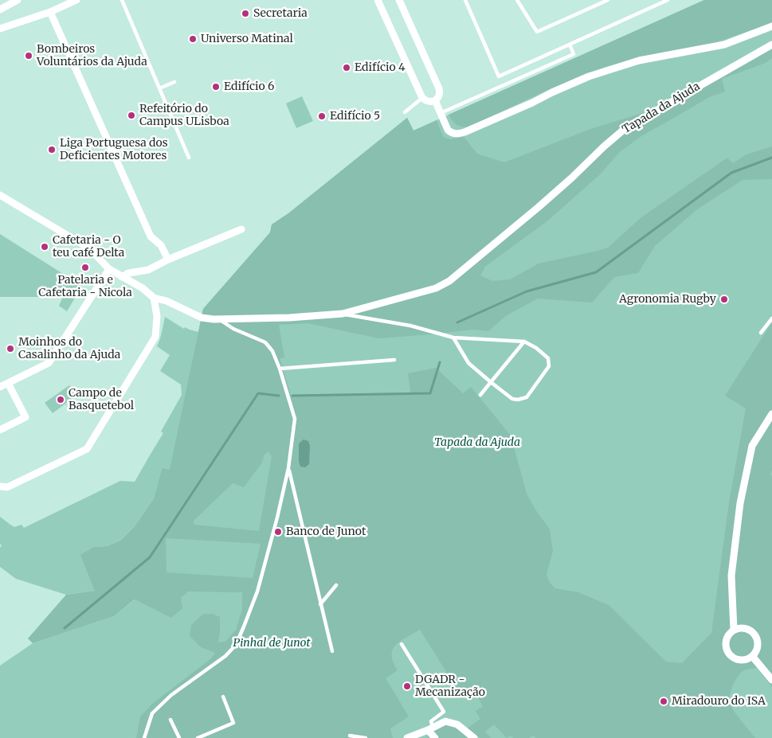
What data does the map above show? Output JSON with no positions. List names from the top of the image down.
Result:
{
  "streets": {
    "street": ["Tapada da Ajuda"]
  },
  "parks": ["Tapada da Ajuda", "Pinhal de Junot"],
  "places": [
    "Secretaria",
    "Universo Matinal",
    "Bombeiros Voluntários da Ajuda",
    "Edifício 4",
    "Edifício 6",
    "Refeitório do Campus ULisboa",
    "Edifício 5",
    "Liga Portuguesa dos Deficientes Motores",
    "Cafetaria - O teu café Delta",
    "Patelaria e Cafetaria - Nicola",
    "Agronomia Rugby",
    "Moinhos do Casalinho da Ajuda",
    "Campo de Basquetebol",
    "Banco de Junot",
    "DGADR - Mecanização",
    "Miradouro do ISA"
  ]
}
